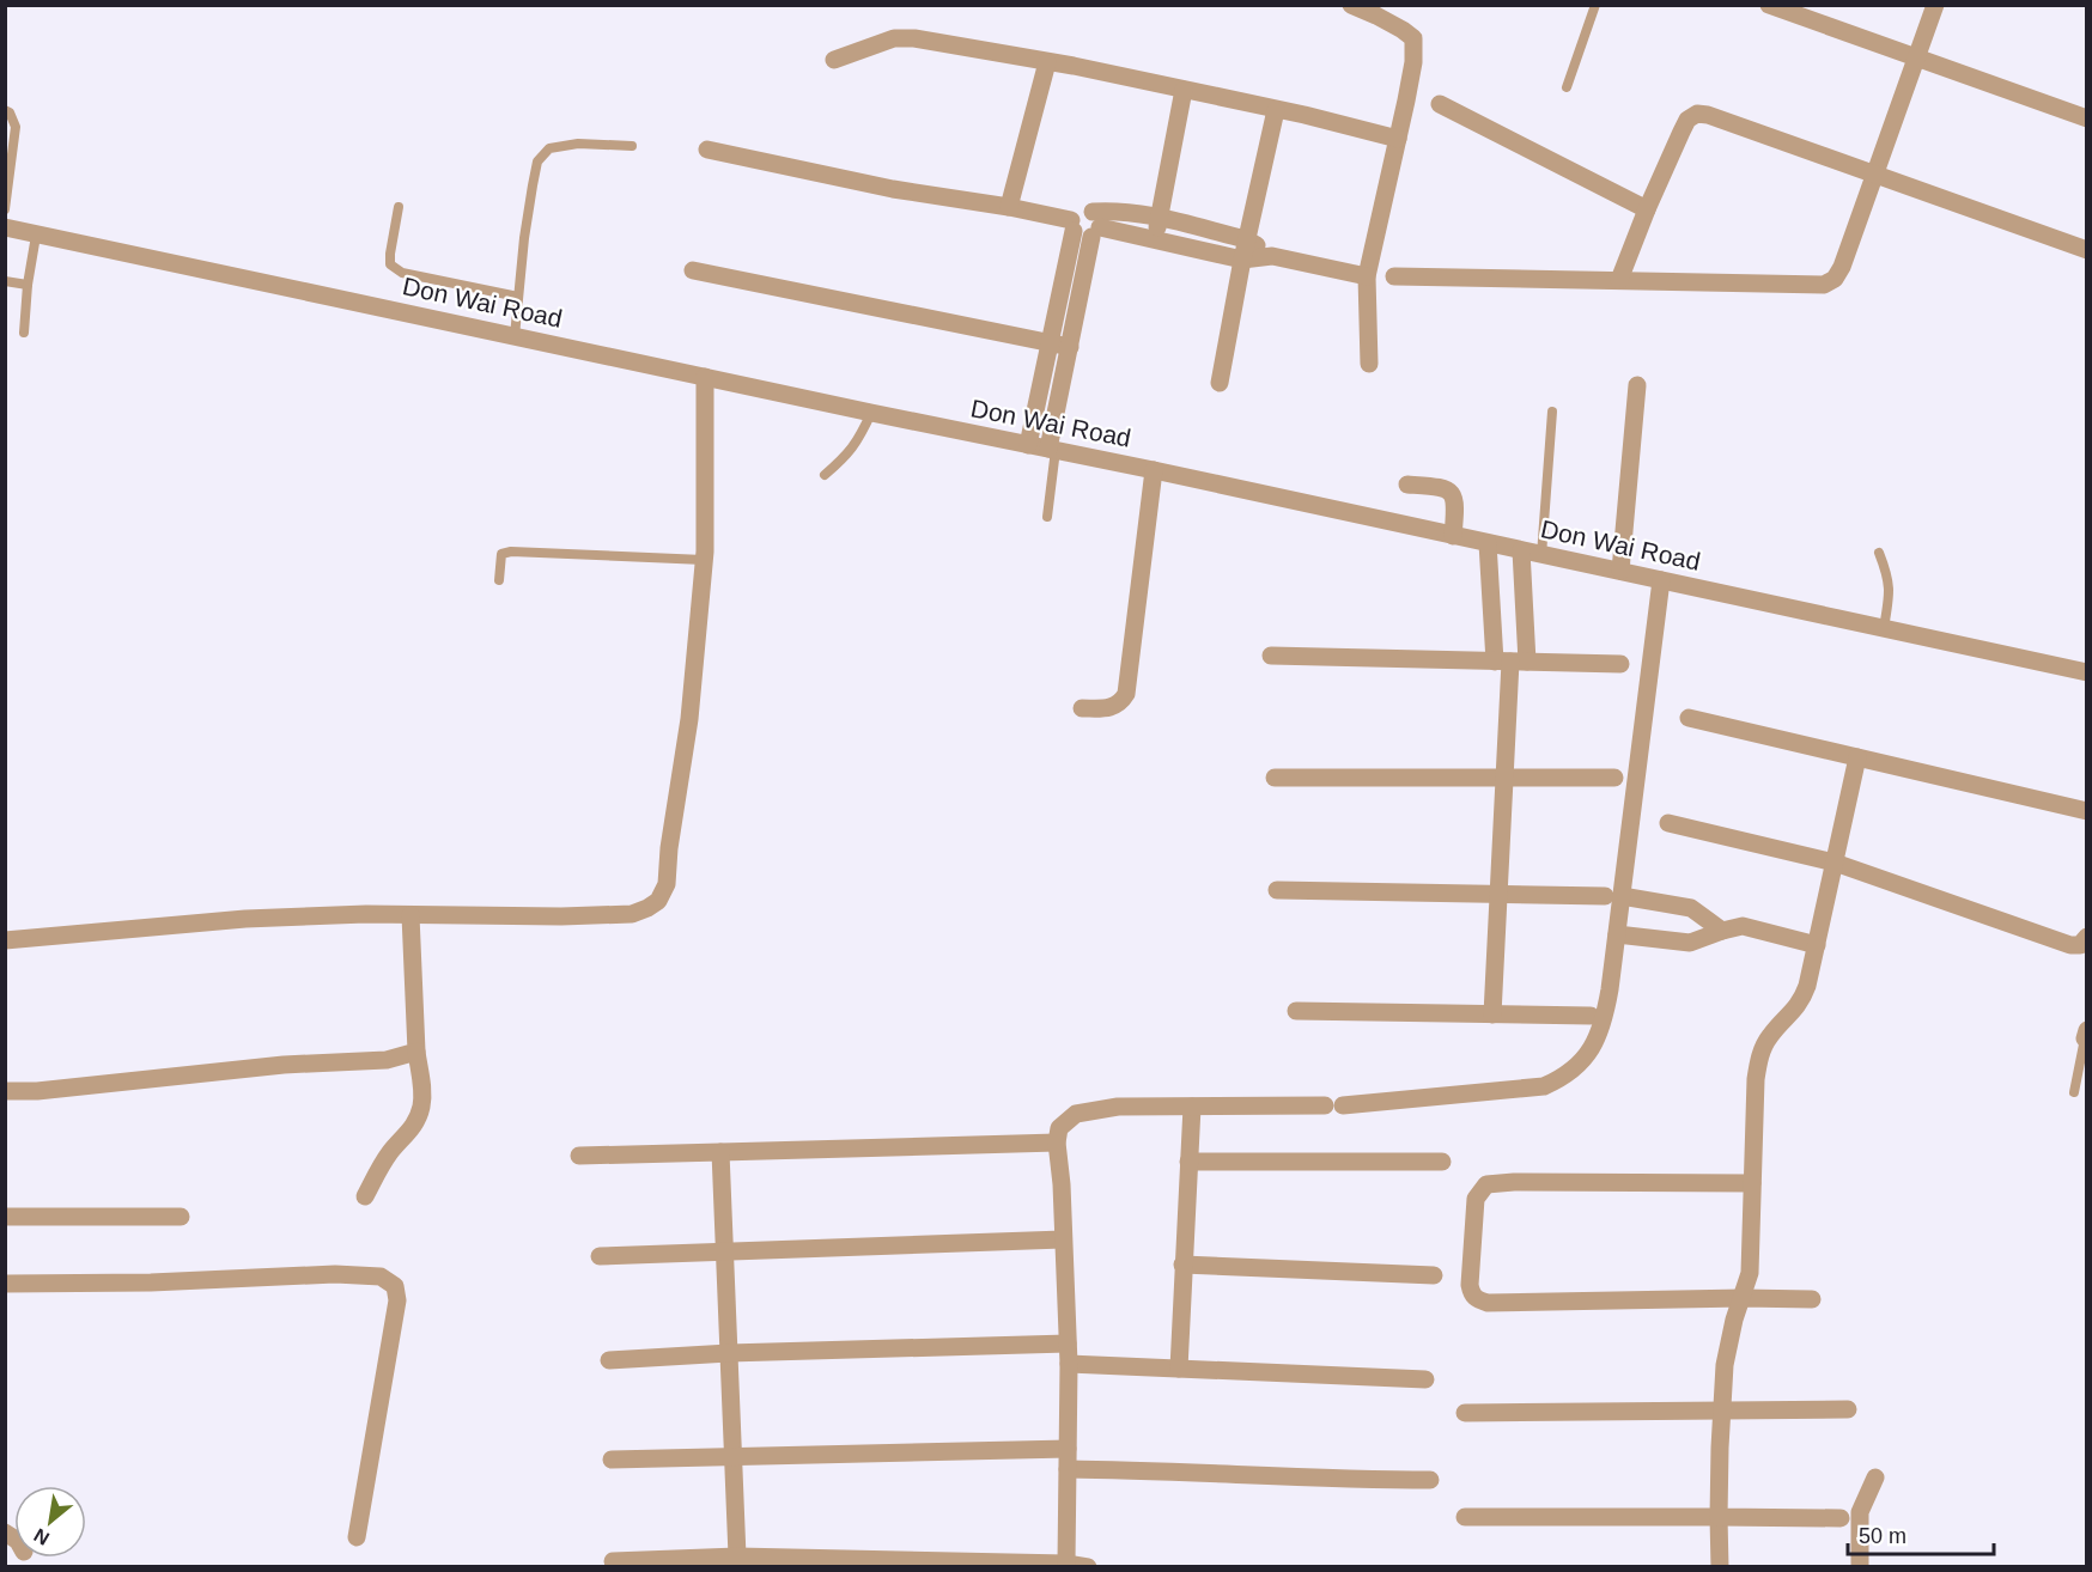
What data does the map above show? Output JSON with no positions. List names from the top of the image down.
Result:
{
  "streets": {
    "street": ["Don Wai Road"]
  },
  "scale_bar": "50 m",
  "north": "bottom left"
}
